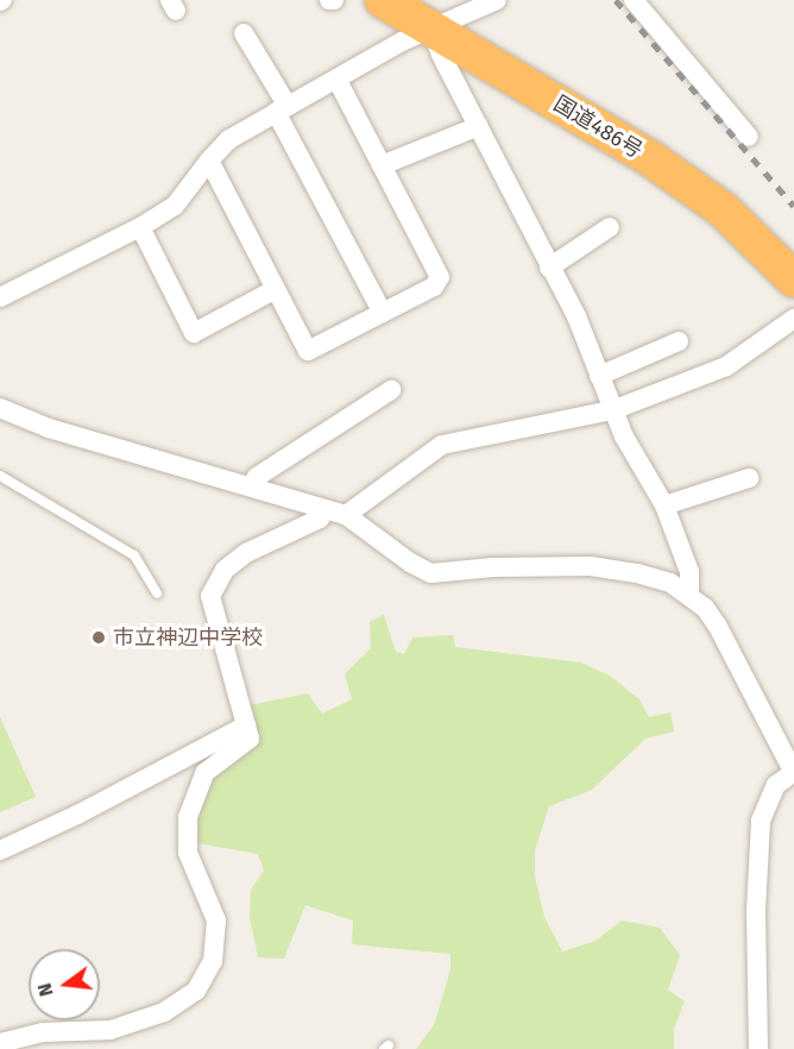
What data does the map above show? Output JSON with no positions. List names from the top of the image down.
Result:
{
  "streets": {
    "highway": ["国道486号"]
  },
  "places": ["市立神辺中学校"],
  "north": "left"
}
